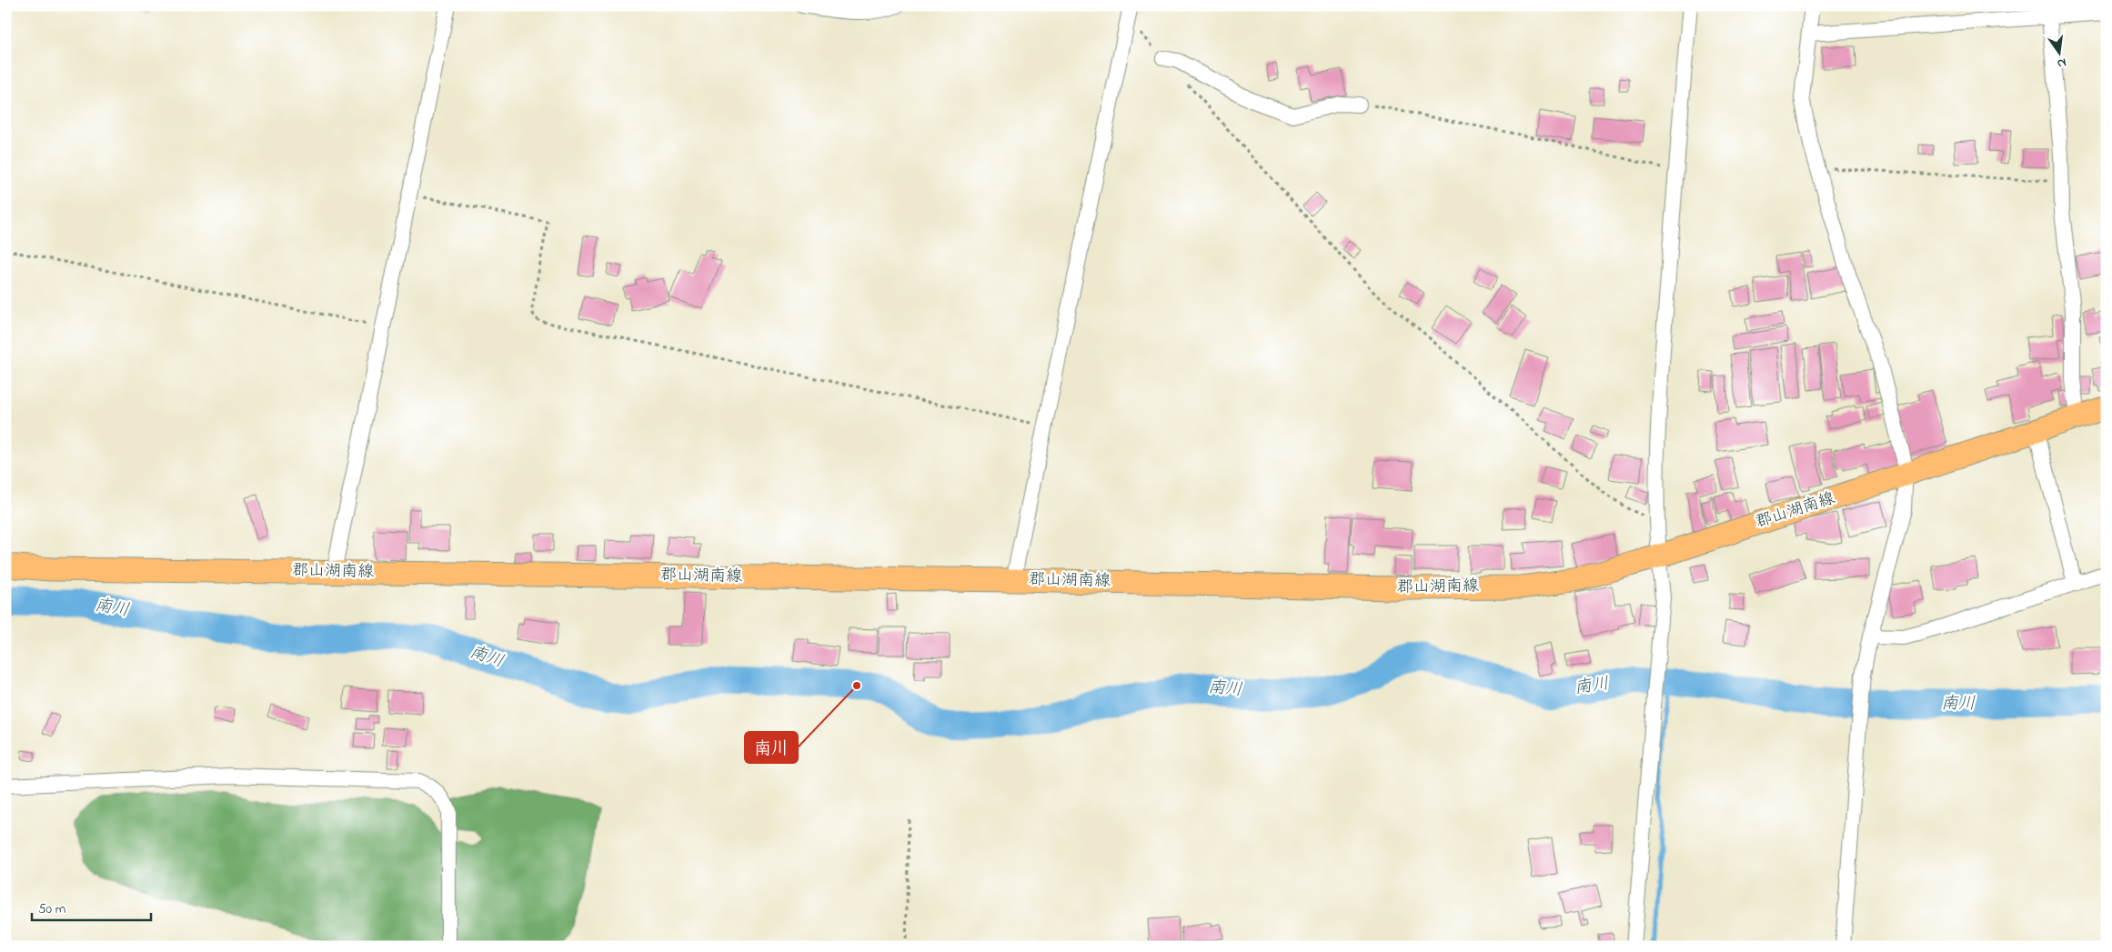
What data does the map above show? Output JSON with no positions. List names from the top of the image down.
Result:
{
  "streets": {
    "main road": ["郡山湖南線"]
  },
  "water": ["南川"],
  "places": ["南川"],
  "scale_bar": "50 m",
  "north": "bottom"
}
